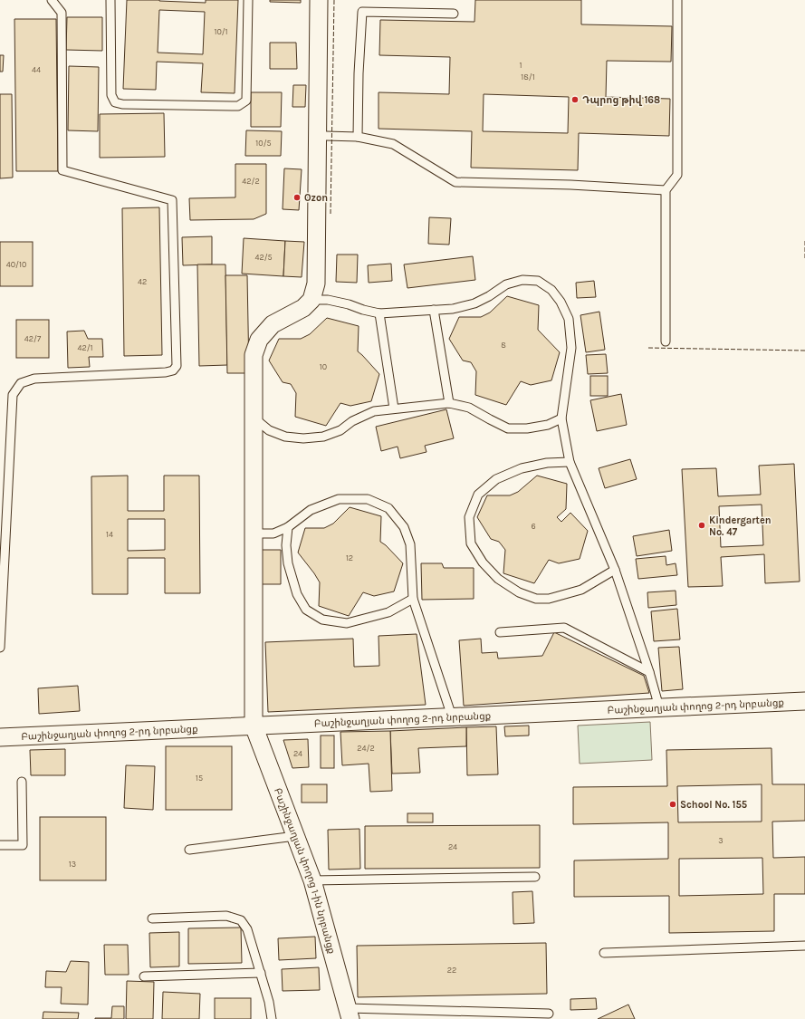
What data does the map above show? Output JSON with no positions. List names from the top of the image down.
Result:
{
  "streets": {
    "street": ["Բաշինջաղյան փողոց 2-րդ նրբանցք", "Բաշինջաղյան փողոց 1-ին նրբանցք"]
  },
  "crossings": [
    ["Բաշինջաղյան փողոց 2-րդ նրբանցք", "Բաշինջաղյան փողոց 1-ին նրբանցք"]
  ],
  "places": [
    "Դպրոց թիվ 168",
    "Ozon",
    "Kindergarten No. 47",
    "School No. 155"
  ],
  "house_numbers": [
    "10/1",
    "1",
    "44",
    "18/1",
    "10/5",
    "42/2",
    "42/5",
    "40/10",
    "42",
    "42/7",
    "8",
    "42/1",
    "10",
    "6",
    "14",
    "12",
    "24/2",
    "24",
    "15",
    "3",
    "24",
    "13",
    "22"
  ]
}
